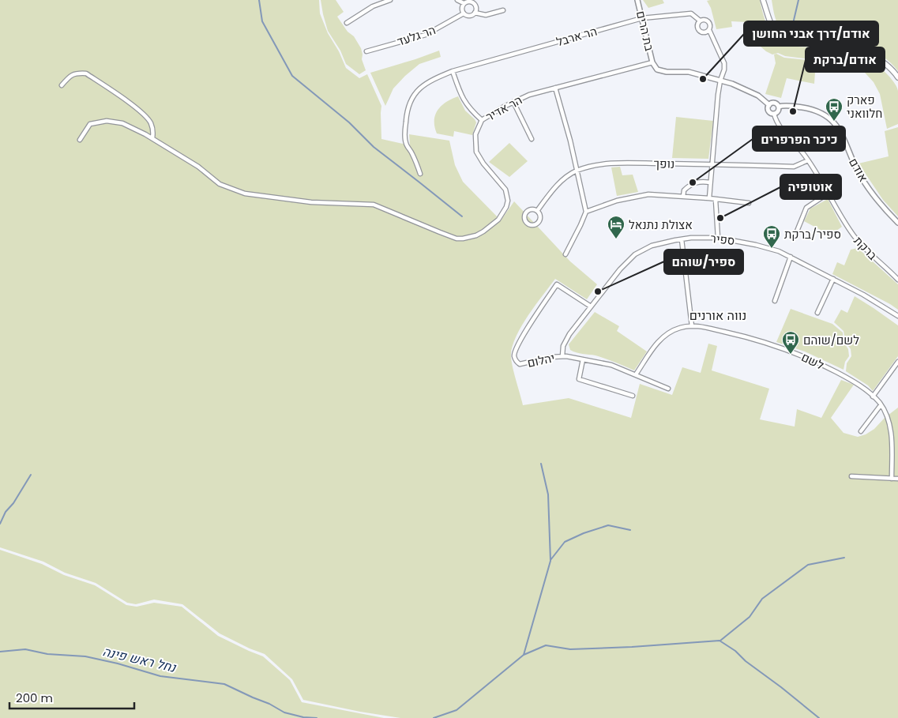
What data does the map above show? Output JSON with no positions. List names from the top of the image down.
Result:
{
  "streets": {
    "street": [
      "בת הרים",
      "הר גלעד",
      "הר ארבל",
      "הר אדיר",
      "נופך",
      "אודם",
      "ספיר",
      "ברקת",
      "יהלום",
      "לשם"
    ]
  },
  "crossings": [
    ["בת הרים", "הר ארבל"],
    ["בת הרים", "הר אדיר"],
    ["נופך", "ברקת"],
    ["אודם", "ברקת"],
    ["ספיר", "יהלום"],
    ["יהלום", "לשם"]
  ],
  "districts": ["נווה אורנים"],
  "water": ["נחל ראש פינה"],
  "places": {
    "other": [
      "אודם/דרך אבני החושן",
      "אודם/ברקת",
      "כיכר הפרפרים",
      "אוטופיה",
      "ספיר/שוהם"
    ],
    "bus stop": ["פארק חלוואני", "ספיר/ברקת", "לשם/שוהם"],
    "hotel": ["אצולת נתנאל"]
  },
  "scale_bar": "200 m"
}
